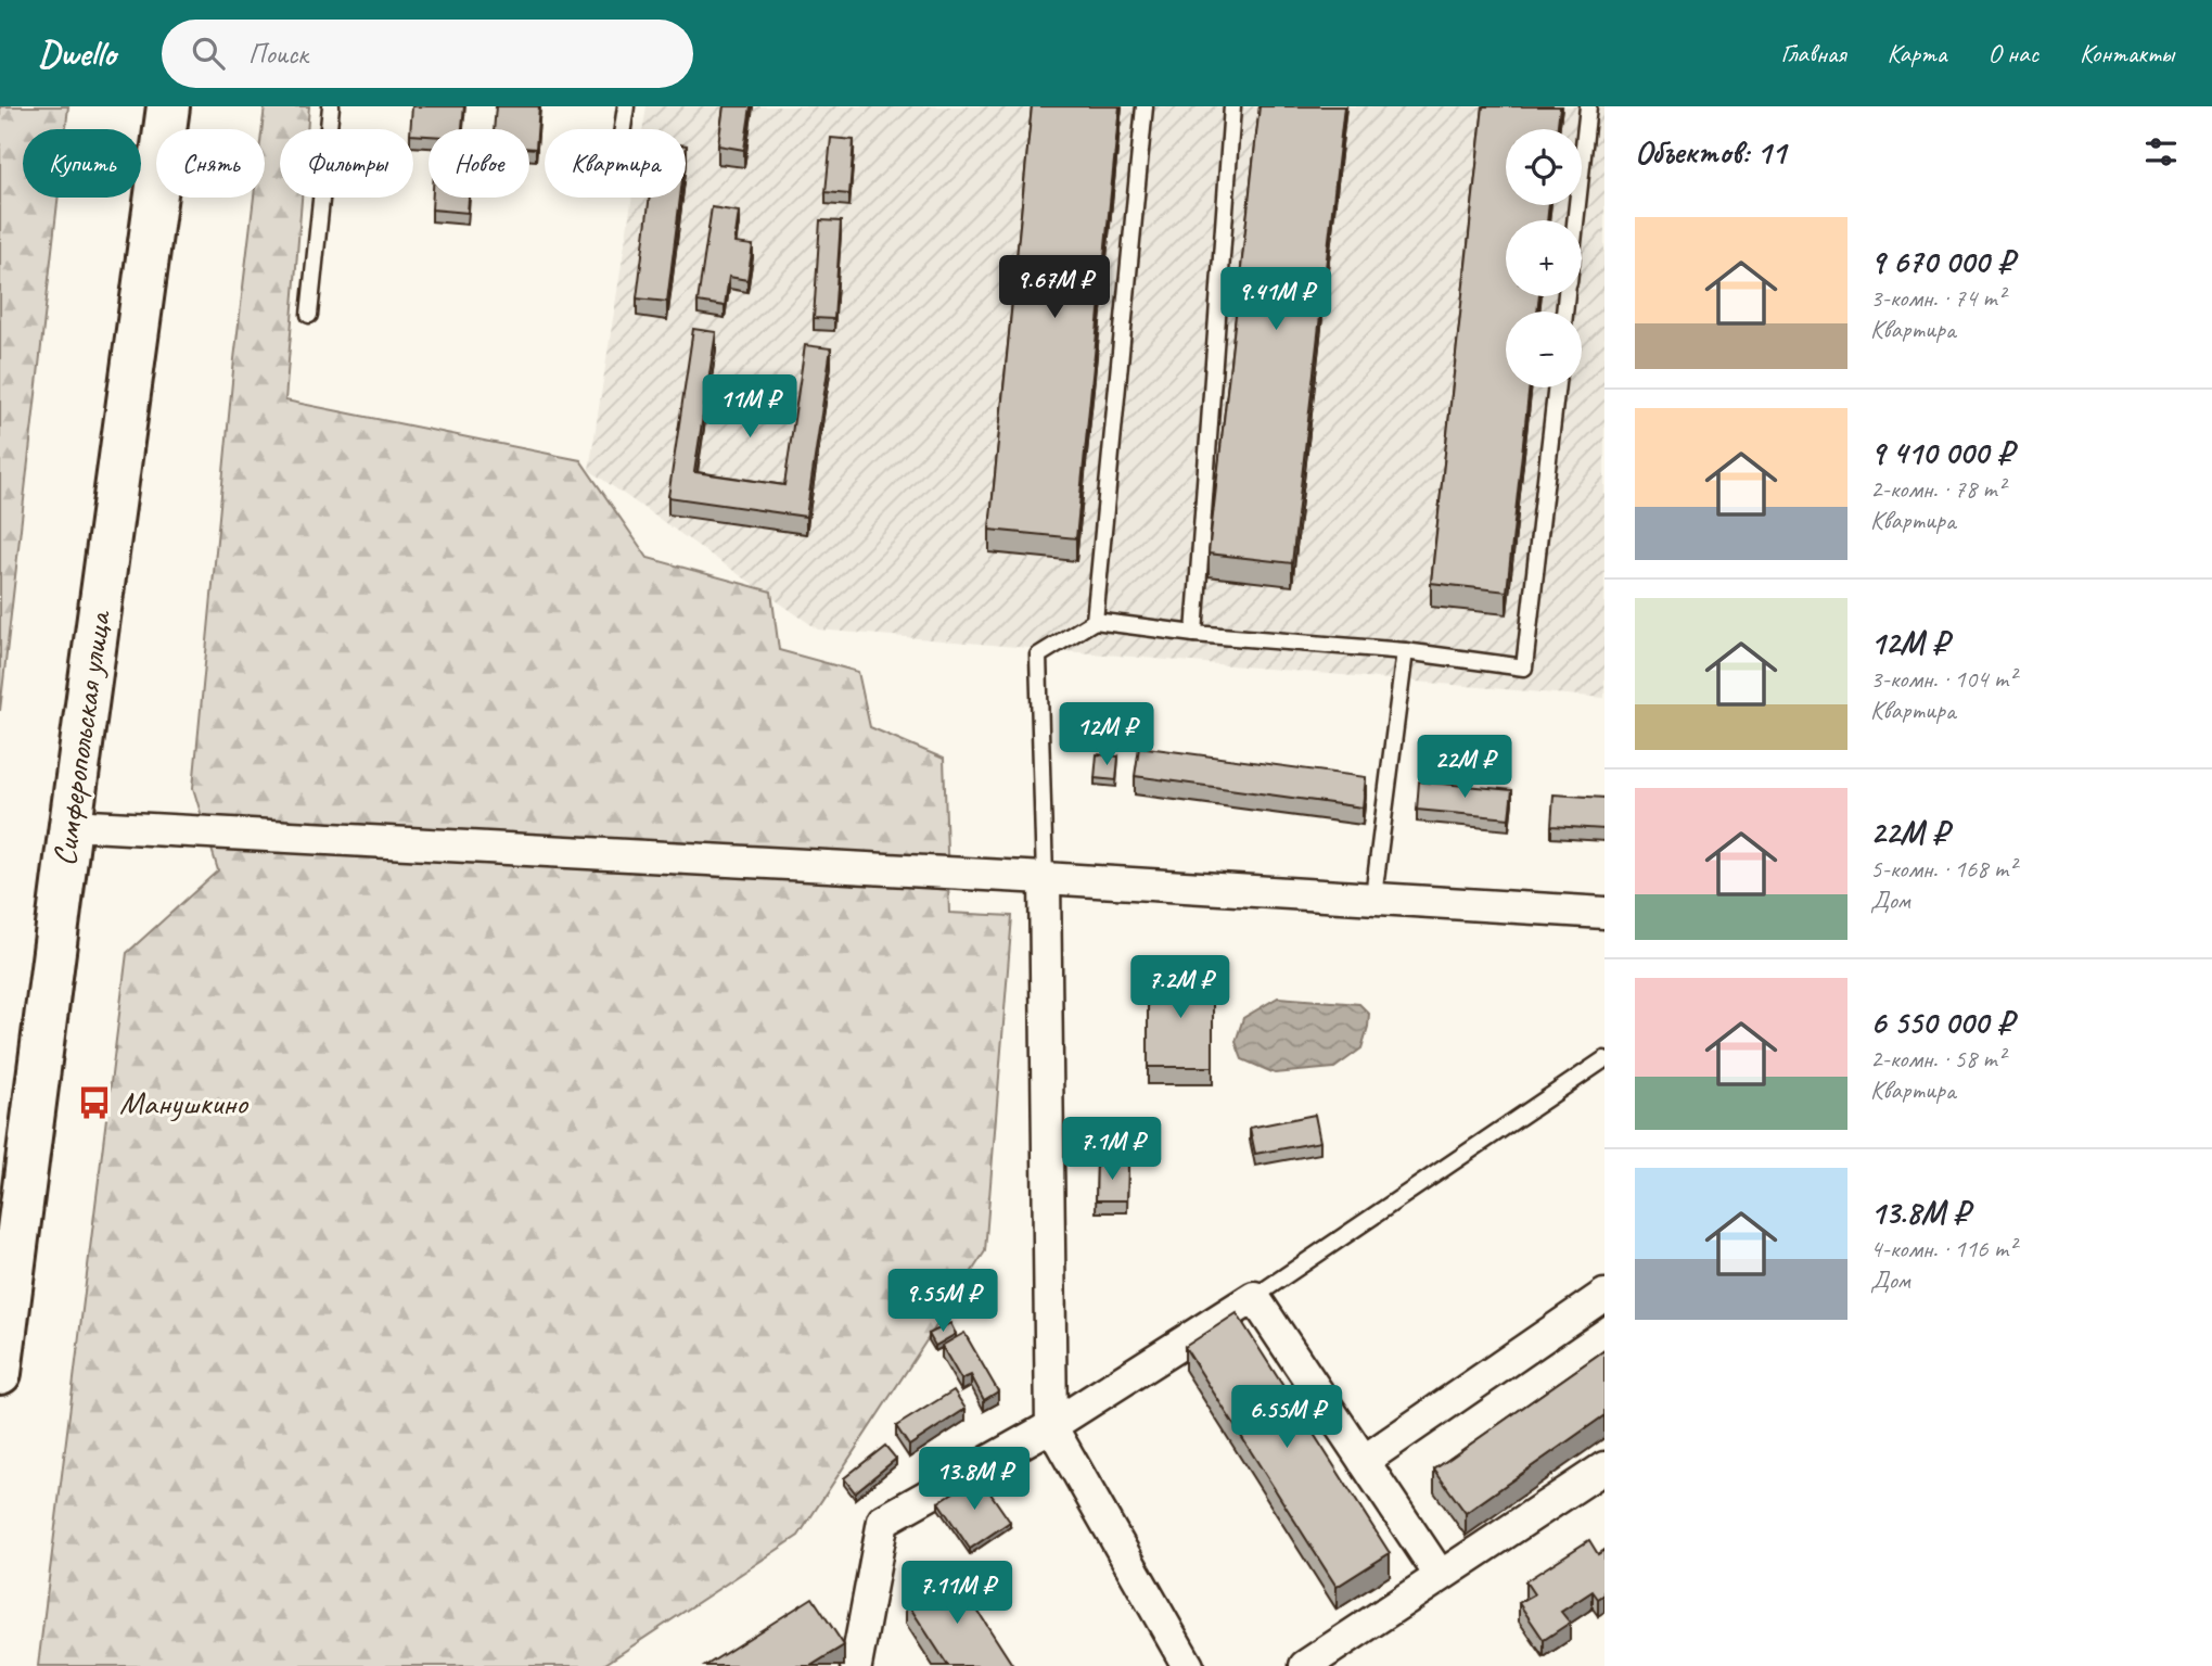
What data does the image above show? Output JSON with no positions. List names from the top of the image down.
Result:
{
  "streets": {
    "main road": ["Симферопольская улица"]
  },
  "places": {
    "bus stop": ["Манушкино"]
  },
  "page": {
    "header": "Dwello",
    "search": "Поиск",
    "nav": [
      "Главная",
      "Карта",
      "О нас",
      "Контакты"
    ],
    "heading": "Объектов: 11",
    "map_buttons": ["+", "−"],
    "chip": [
      "Купить",
      "Снять",
      "Фильтры",
      "Новое",
      "Квартира"
    ],
    "list": [
      {
        "name": "9 670 000 ₽",
        "note": "3-комн. · 74 m² · Квартира"
      },
      {
        "name": "9 410 000 ₽",
        "note": "2-комн. · 78 m² · Квартира"
      },
      {
        "name": "12M ₽",
        "note": "3-комн. · 104 m² · Квартира"
      },
      {
        "name": "22M ₽",
        "note": "5-комн. · 168 m² · Дом"
      },
      {
        "name": "6 550 000 ₽",
        "note": "2-комн. · 58 m² · Квартира"
      },
      {
        "name": "13.8M ₽",
        "note": "4-комн. · 116 m² · Дом"
      }
    ],
    "price": [
      "9.67M ₽",
      "9.41M ₽",
      "11M ₽",
      "12M ₽",
      "22M ₽",
      "7.2M ₽",
      "7.1M ₽",
      "9.55M ₽",
      "6.55M ₽",
      "13.8M ₽",
      "7.11M ₽"
    ]
  }
}
